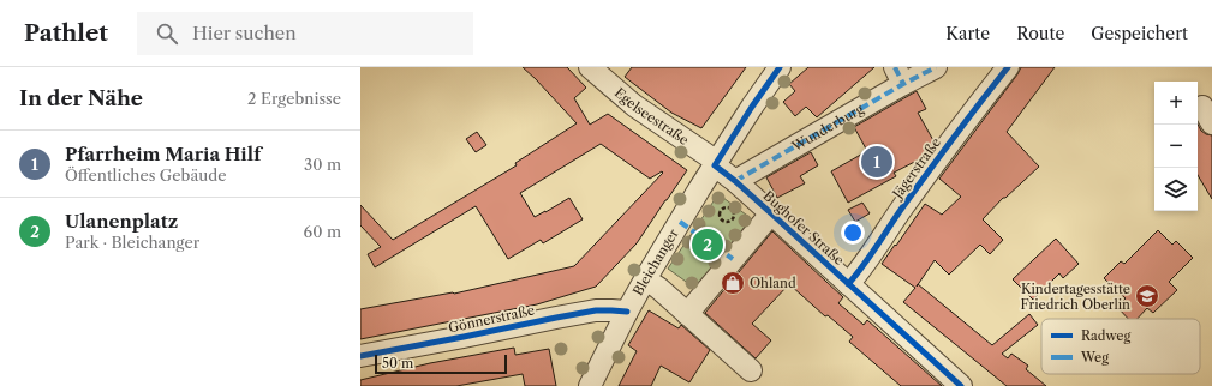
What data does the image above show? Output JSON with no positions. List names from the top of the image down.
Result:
{
  "streets": {
    "street": [
      "Egelseestraße",
      "Wunderburg",
      "Jägerstraße",
      "Bughofer Straße",
      "Bleichanger",
      "Gönnerstraße"
    ]
  },
  "crossings": [
    ["Egelseestraße", "Bughofer Straße"],
    ["Egelseestraße", "Bleichanger"],
    ["Wunderburg", "Bughofer Straße"],
    ["Jägerstraße", "Bughofer Straße"],
    ["Bughofer Straße", "Bleichanger"],
    ["Bleichanger", "Gönnerstraße"]
  ],
  "places": {
    "shop": ["Ohland"],
    "school or university": ["Kindertagesstätte Friedrich Oberlin"]
  },
  "legend": ["Radweg", "Weg"],
  "scale_bar": "50 m",
  "page": {
    "header": "Pathlet",
    "search": "Hier suchen",
    "nav": ["Karte", "Route", "Gespeichert"],
    "heading": ["In der Nähe", "2 Ergebnisse"],
    "map_buttons": ["+", "−"],
    "list": [
      {
        "mark": "1",
        "name": "Pfarrheim Maria Hilf",
        "note": "Öffentliches Gebäude",
        "value": "30 m"
      },
      {
        "mark": "2",
        "name": "Ulanenplatz",
        "note": "Park · Bleichanger",
        "value": "60 m"
      }
    ],
    "pins": ["1", "2"],
    "scale": "50 m"
  }
}
